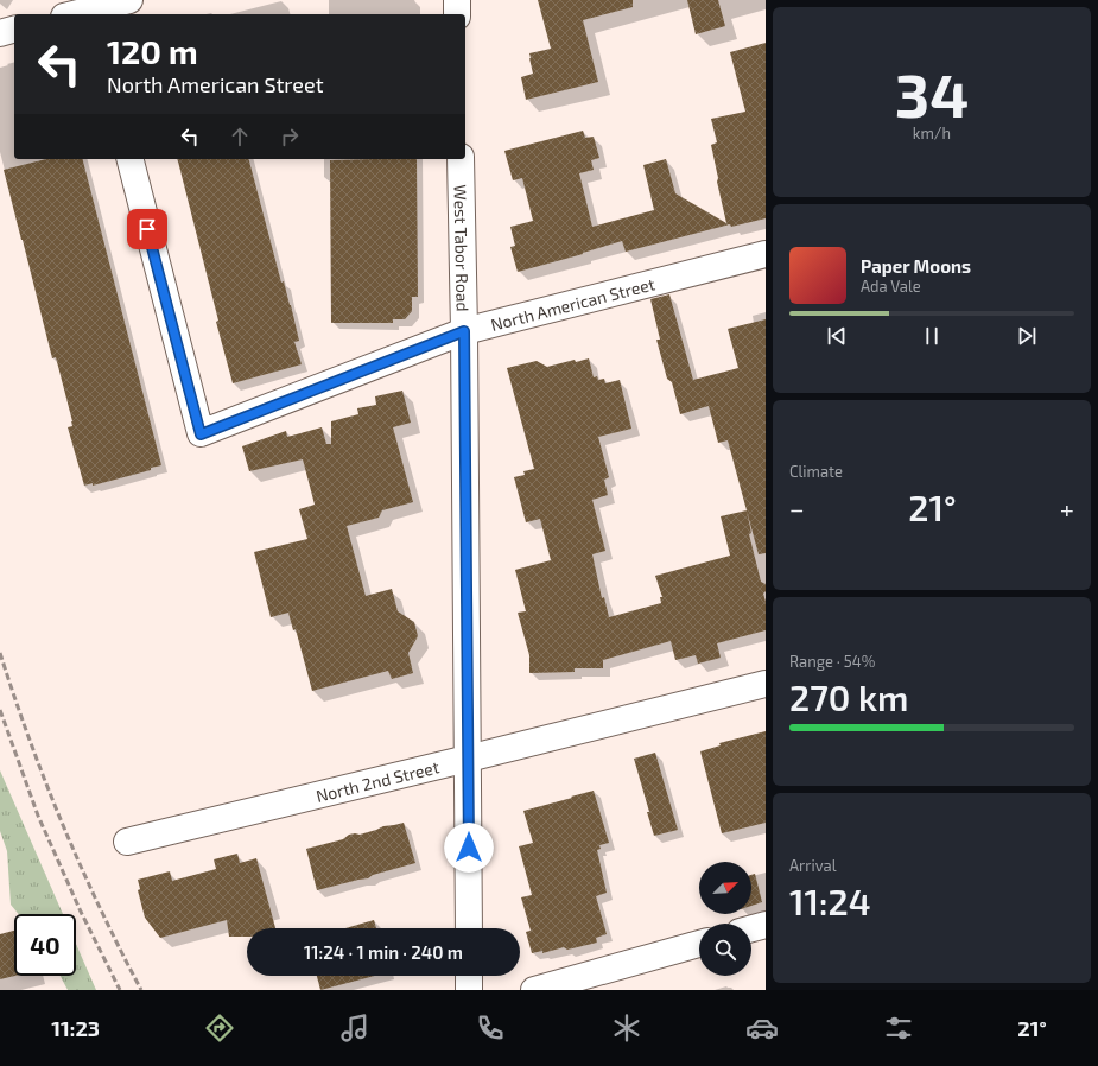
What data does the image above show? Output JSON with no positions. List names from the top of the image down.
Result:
{
  "streets": {
    "street": ["West Tabor Road", "North American Street", "North 2nd Street"]
  },
  "crossings": [
    ["West Tabor Road", "North American Street"],
    ["West Tabor Road", "North 2nd Street"]
  ],
  "north": "top right",
  "page": {
    "tile": [
      ["34", "km/h"],
      "Climate",
      ["Range · 54%", "270 km"],
      ["Arrival", "11:24"]
    ],
    "turn": ["120 m", "North American Street"],
    "song": ["Paper Moons", "Ada Vale"],
    "heat": ["−", "21°", "+"],
    "limit": "40",
    "trip": "11:24 · 1 min · 240 m",
    "tabs": ["11:23", "21°"]
  }
}
